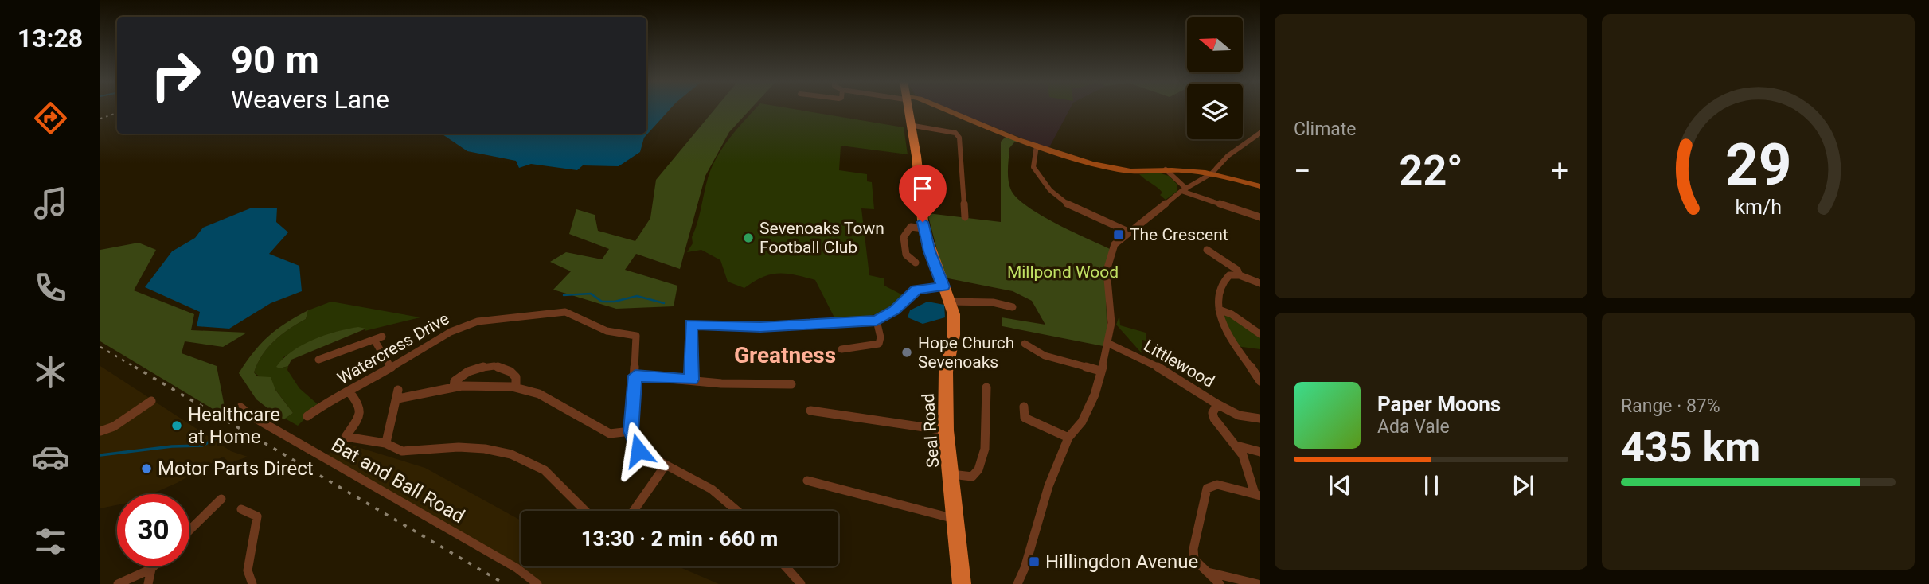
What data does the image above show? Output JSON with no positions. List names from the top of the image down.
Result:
{
  "streets": {
    "highway": ["Seal Road"],
    "street": ["Watercress Drive", "Littlewood", "Bat and Ball Road"]
  },
  "districts": ["Greatness"],
  "parks": ["Millpond Wood"],
  "places": {
    "transit": ["The Crescent", "Hillingdon Avenue"],
    "other": [
      "Sevenoaks Town Football Club",
      "Hope Church Sevenoaks",
      "Healthcare at Home",
      "Motor Parts Direct"
    ]
  },
  "north": "left",
  "page": {
    "tabs": "13:28",
    "tile": [
      "Climate",
      ["Range · 87%", "435 km"]
    ],
    "turn": ["90 m", "Weavers Lane"],
    "heat": ["−", "22°", "+"],
    "song": ["Paper Moons", "Ada Vale"],
    "limit": "30",
    "trip": "13:30 · 2 min · 660 m",
    "gauge": ["29", "km/h"]
  }
}
